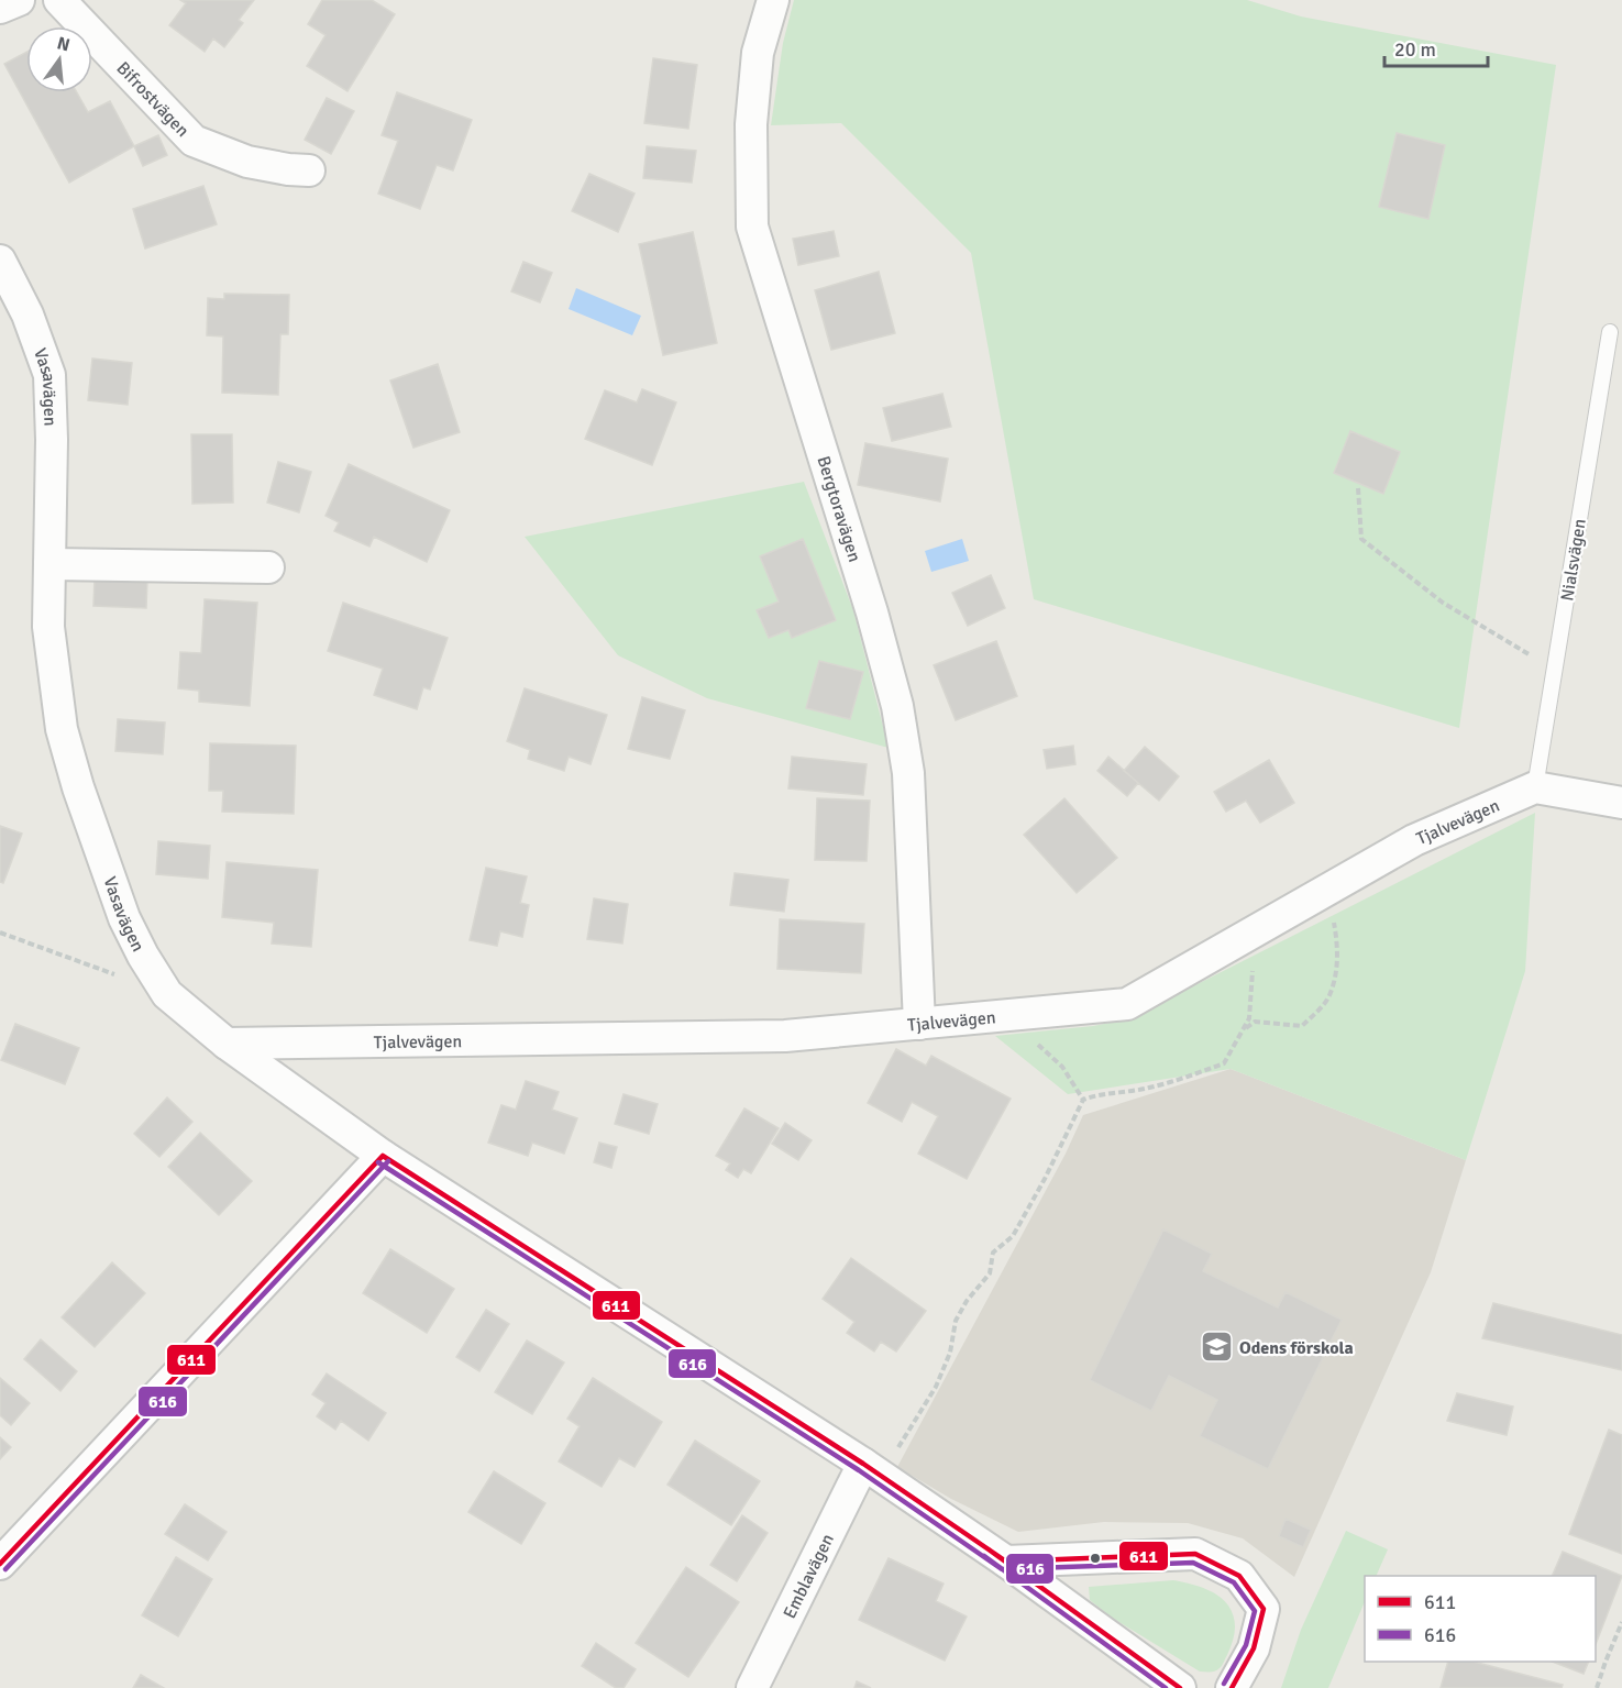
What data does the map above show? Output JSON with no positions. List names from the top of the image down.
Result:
{
  "streets": {
    "street": [
      "Bifrostvägen",
      "Vasavägen",
      "Bergtoravägen",
      "Tjalvevägen",
      "Emblavägen"
    ],
    "lane": ["Nialsvägen"]
  },
  "crossings": [
    ["Vasavägen", "Tjalvevägen"],
    ["Vasavägen", "Emblavägen"],
    ["Bergtoravägen", "Tjalvevägen"],
    ["Nialsvägen", "Tjalvevägen"]
  ],
  "places": {
    "school or university": ["Odens förskola"]
  },
  "lines": ["transit line 611", "transit line 616"],
  "legend": ["611", "616"],
  "scale_bar": "20 m",
  "north": "top"
}
